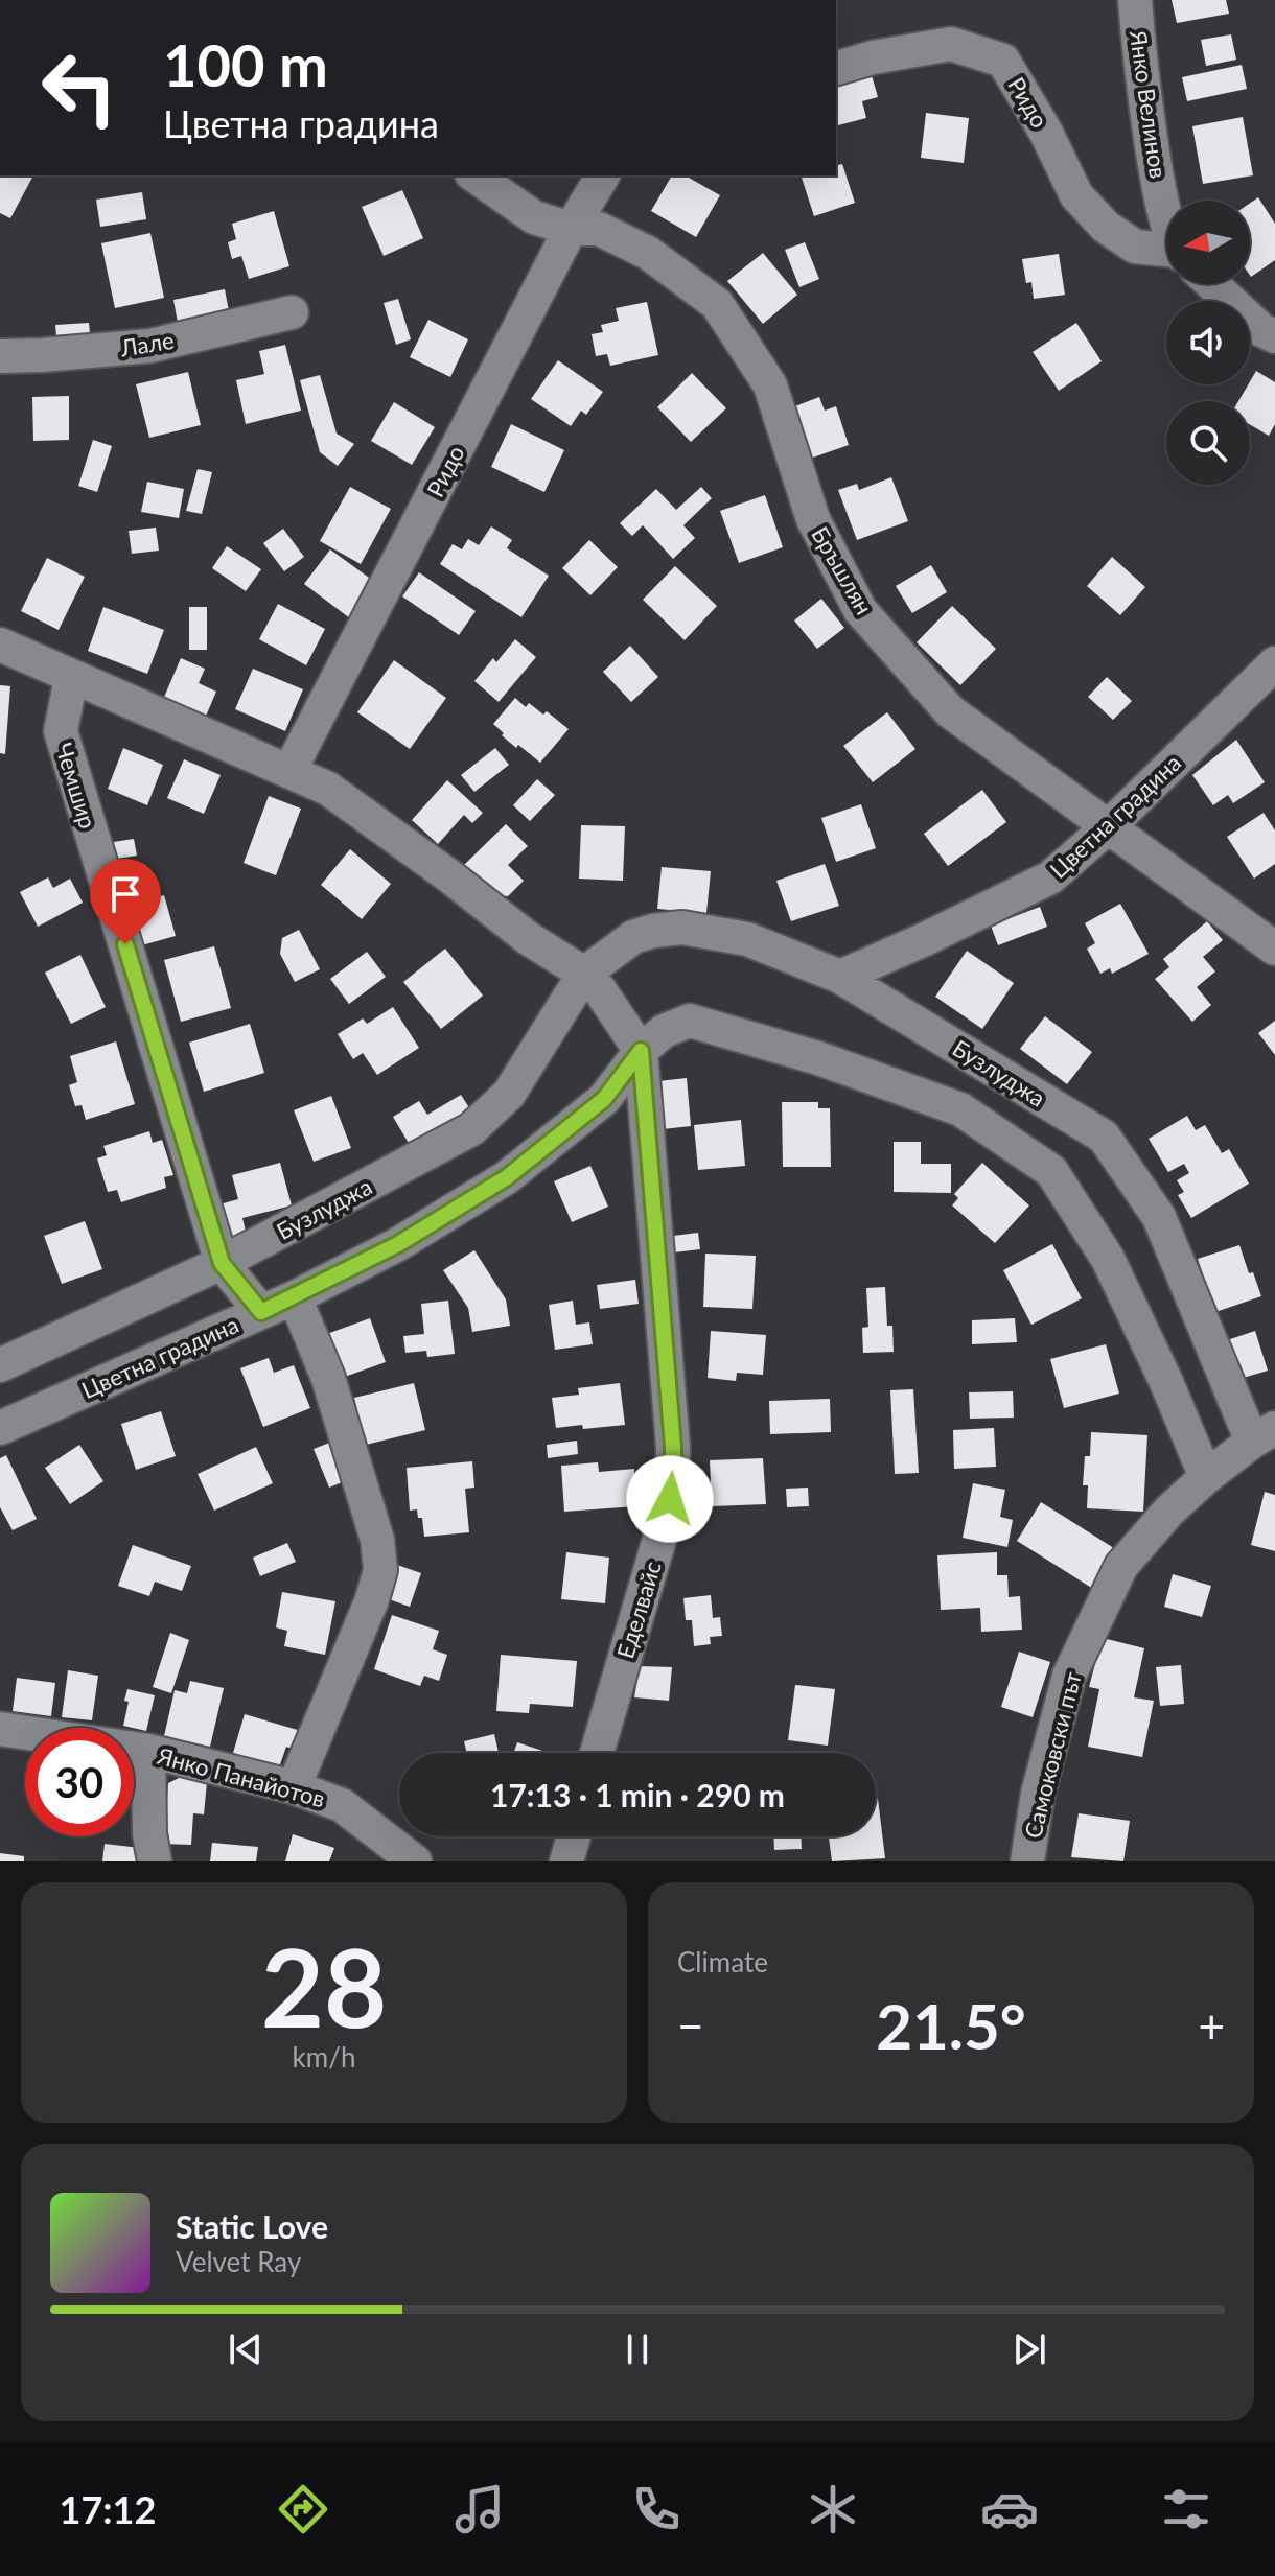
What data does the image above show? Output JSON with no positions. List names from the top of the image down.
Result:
{
  "streets": {
    "street": [
      "Ридо",
      "Янко Велинов",
      "Лале",
      "Бръшлян",
      "Чемшир",
      "Цветна градина",
      "Бузлуджа",
      "Еделвайс",
      "Самоковски път",
      "Янко Панайотов"
    ]
  },
  "crossings": [
    ["Ридо", "Бръшлян"],
    ["Бръшлян", "Цветна градина"],
    ["Чемшир", "Цветна градина"],
    ["Чемшир", "Бузлуджа"],
    ["Цветна градина", "Бузлуджа"],
    ["Цветна градина", "Еделвайс"],
    ["Бузлуджа", "Самоковски път"]
  ],
  "north": "left",
  "page": {
    "turn": ["100 m", "Цветна градина"],
    "limit": "30",
    "trip": "17:13 · 1 min · 290 m",
    "tile": [
      ["28", "km/h"],
      "Climate"
    ],
    "heat": ["−", "21.5°", "+"],
    "song": ["Static Love", "Velvet Ray"],
    "tabs": "17:12"
  }
}
